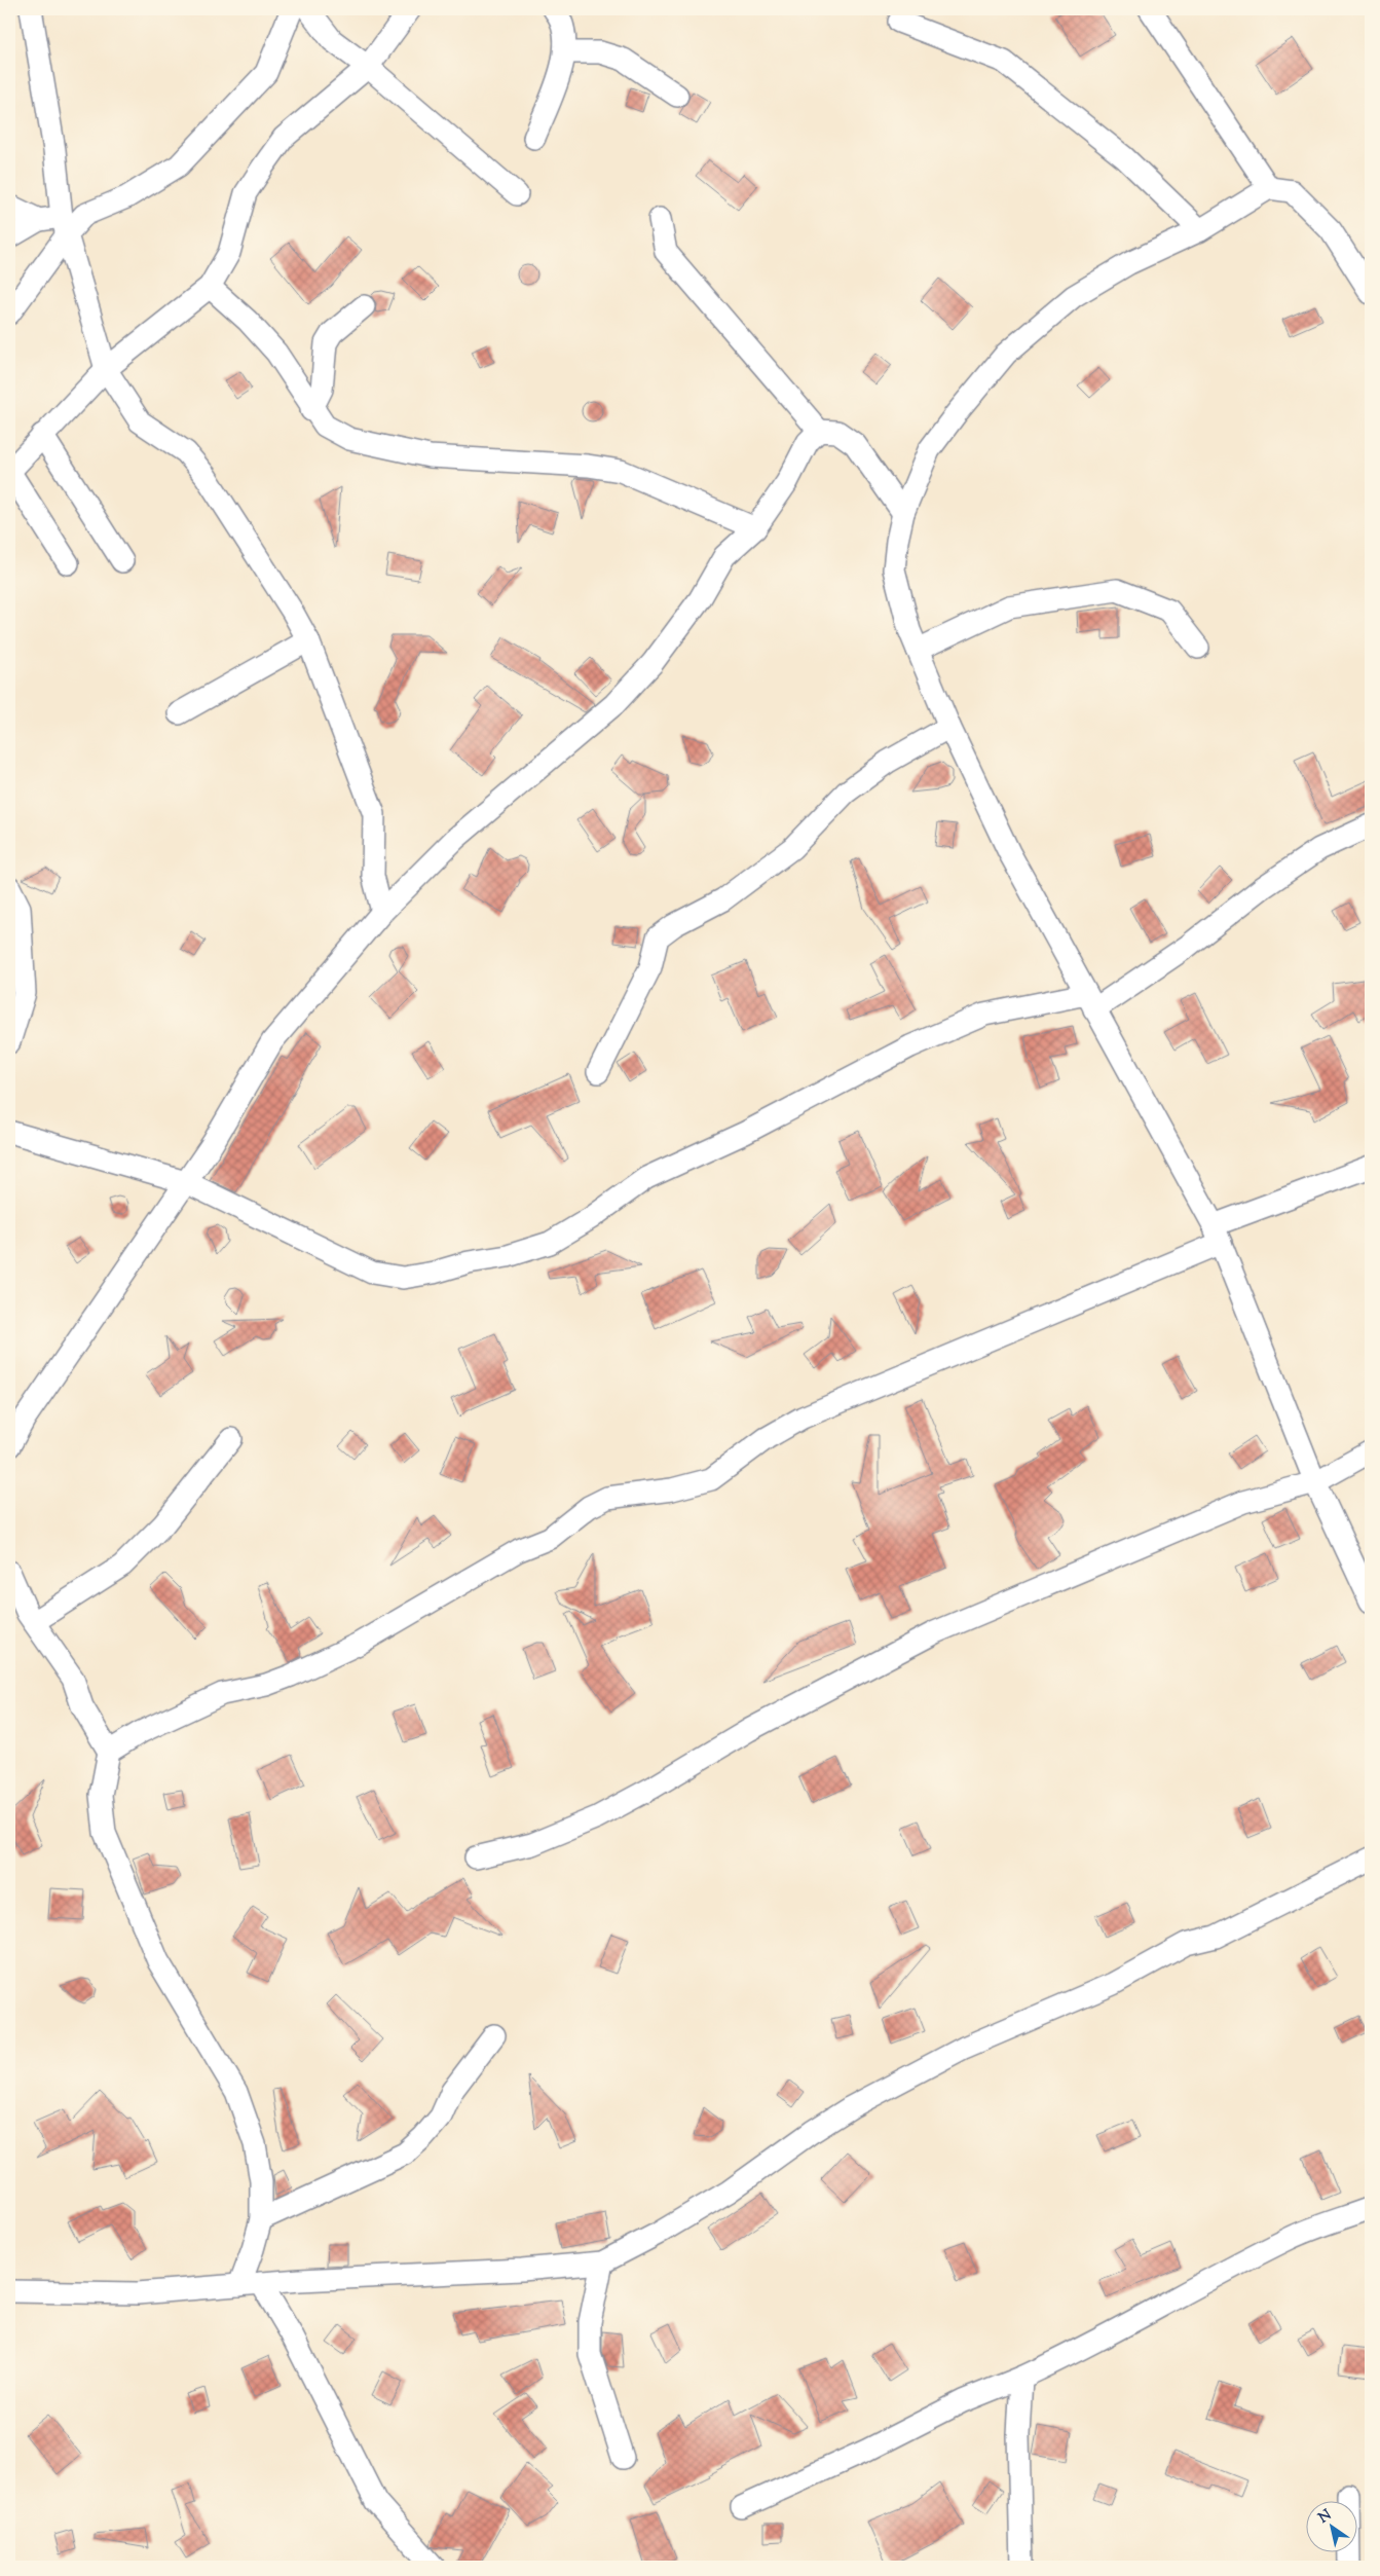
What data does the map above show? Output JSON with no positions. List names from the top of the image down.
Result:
{
  "north": "top left"
}
